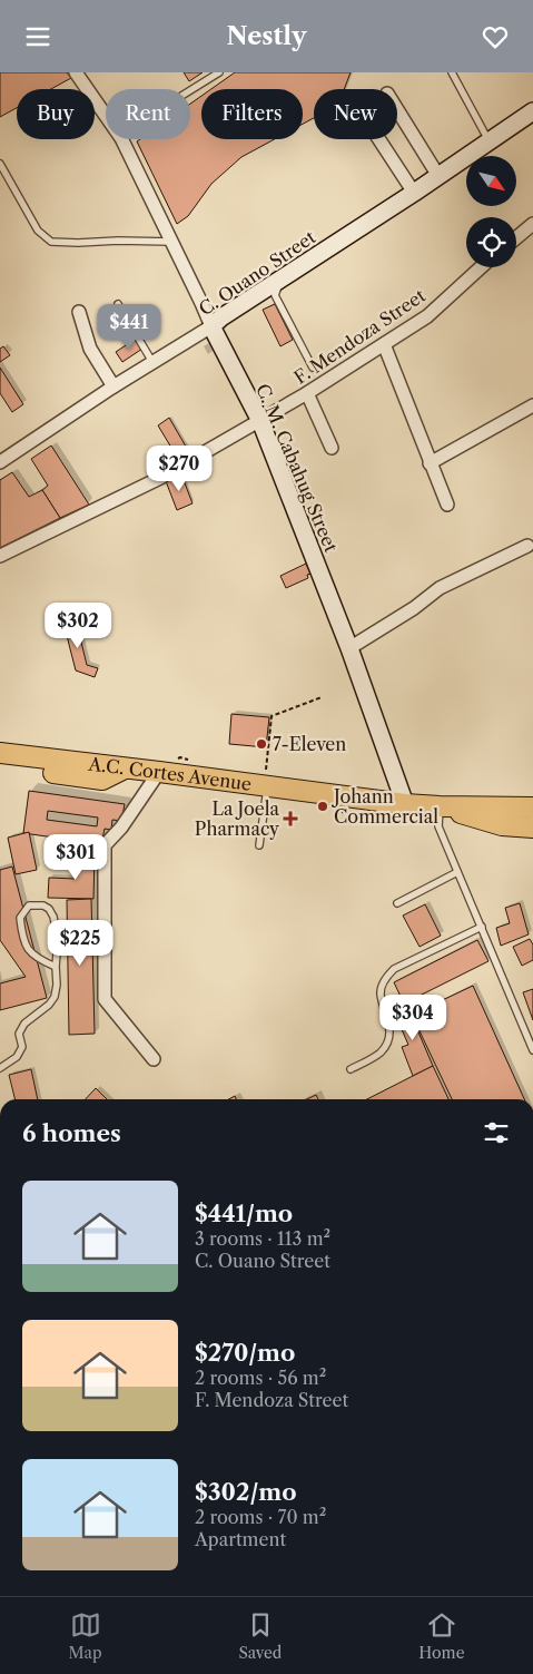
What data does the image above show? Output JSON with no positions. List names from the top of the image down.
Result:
{
  "streets": {
    "main road": ["A.C. Cortes Avenue"],
    "street": ["C. Ouano Street", "F. Mendoza Street", "C. M. Cabahug Street"]
  },
  "crossings": [
    ["C. Ouano Street", "C. M. Cabahug Street"],
    ["F. Mendoza Street", "C. M. Cabahug Street"],
    ["C. M. Cabahug Street", "A.C. Cortes Avenue"]
  ],
  "places": {
    "other": ["7-Eleven", "Johann Commercial"],
    "health": ["La Joela Pharmacy"]
  },
  "north": "bottom right",
  "page": {
    "header": "Nestly",
    "chip": [
      "Buy",
      "Rent",
      "Filters",
      "New"
    ],
    "price": [
      "$441",
      "$270",
      "$302",
      "$301",
      "$225",
      "$304"
    ],
    "heading": "6 homes",
    "list": [
      {
        "name": "$441/mo",
        "note": "3 rooms · 113 m² · C. Ouano Street"
      },
      {
        "name": "$270/mo",
        "note": "2 rooms · 56 m² · F. Mendoza Street"
      },
      {
        "name": "$302/mo",
        "note": "2 rooms · 70 m² · Apartment"
      }
    ],
    "tabs": ["Map", "Saved", "Home"]
  }
}
